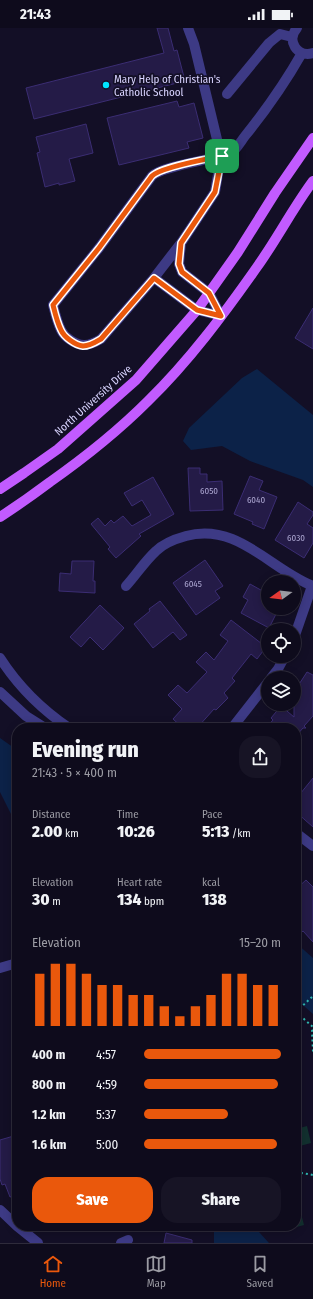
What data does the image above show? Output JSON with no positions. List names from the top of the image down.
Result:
{
  "streets": {
    "main road": ["North University Drive"]
  },
  "places": ["Mary Help of Christian's Catholic School"],
  "house_numbers": [
    "6050",
    "6040",
    "6030",
    "6045"
  ],
  "north": "left",
  "page": {
    "status": "21:43",
    "heading": ["Evening run", "21:43 · 5 × 400 m"],
    "stats": [
      ["Distance", "2.00 km"],
      ["Time", "10:26"],
      ["Pace", "5:13 /km"],
      ["Elevation", "30 m"],
      ["Heart rate", "134 bpm"],
      ["kcal", "138"]
    ],
    "chart": ["Elevation", "15–20 m"],
    "list": [
      {
        "name": "400 m",
        "note": "4:57"
      },
      {
        "name": "800 m",
        "note": "4:59"
      },
      {
        "name": "1.2 km",
        "note": "5:37"
      },
      {
        "name": "1.6 km",
        "note": "5:00"
      }
    ],
    "buttons": ["Save", "Share"],
    "tabs": ["Home", "Map", "Saved"]
  }
}
